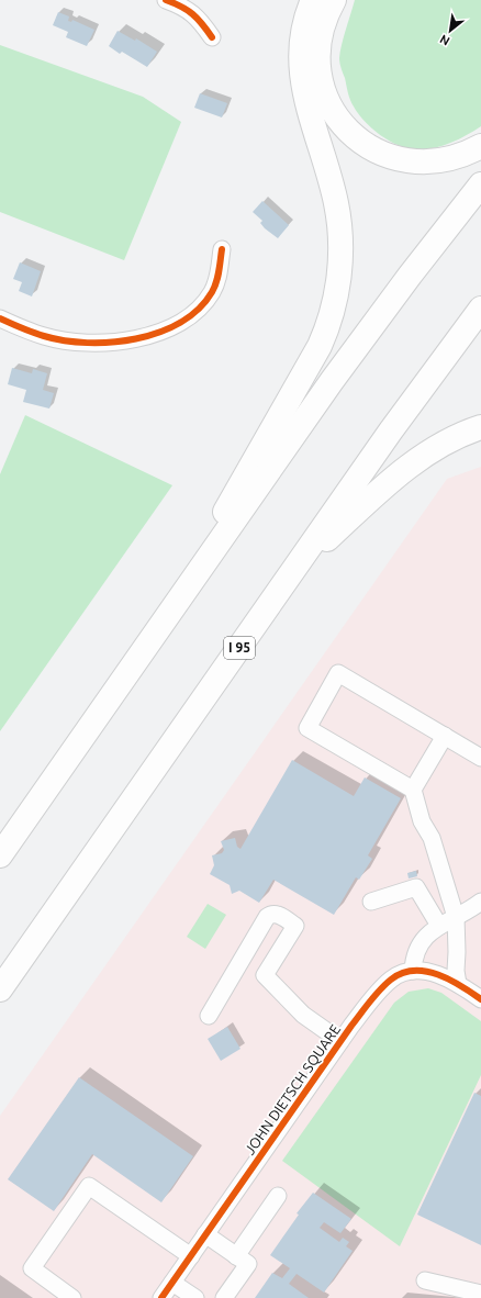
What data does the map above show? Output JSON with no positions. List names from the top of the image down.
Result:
{
  "streets": {
    "highway": ["I 95"],
    "street": ["JOHN DIETSCH SQUARE"]
  },
  "north": "bottom left"
}
